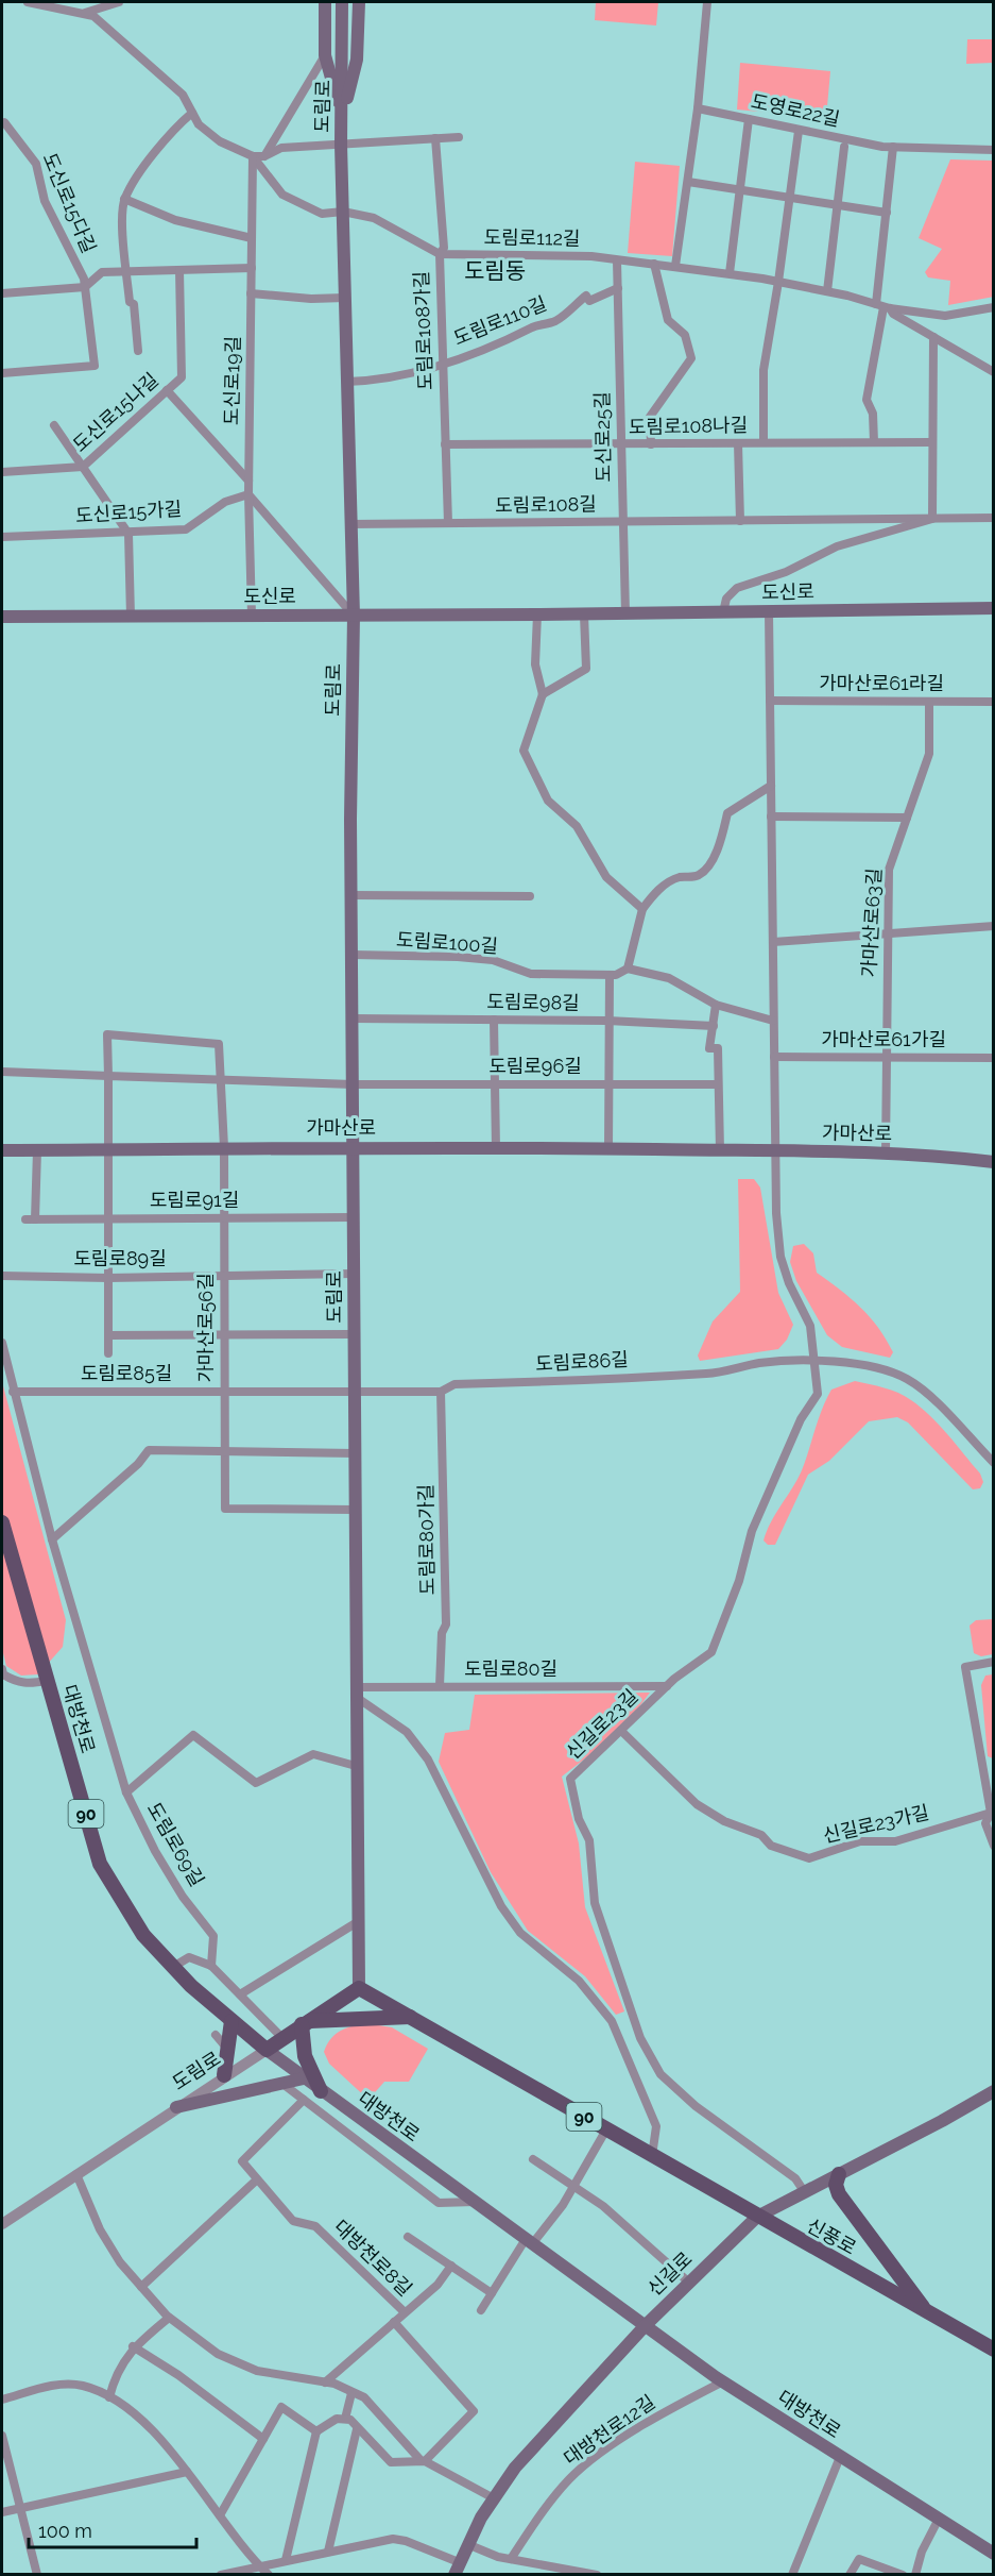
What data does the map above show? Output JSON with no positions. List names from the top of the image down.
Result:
{
  "streets": {
    "main road": [
      "도림로",
      "도신로",
      "가마산로",
      "대방천로",
      "90",
      "신풍로",
      "신길로"
    ],
    "street": [
      "도영로22길",
      "도신로15다길",
      "도림로112길",
      "도림로110길",
      "도림로108가길",
      "도신로19길",
      "도신로15나길",
      "도림로108나길",
      "도신로25길",
      "도림로108길",
      "도신로15가길",
      "가마산로61라길",
      "가마산로63길",
      "도림로100길",
      "도림로98길",
      "가마산로61가길",
      "도림로96길",
      "도림로91길",
      "도림로89길",
      "가마산로56길",
      "도림로86길",
      "도림로85길",
      "도림로80가길",
      "도림로80길",
      "신길로23길",
      "신길로23가길",
      "도림로69길",
      "대방천로8길",
      "대방천로12길"
    ]
  },
  "crossings": [
    ["도림로", "도림로112길"],
    ["도림로", "도림로110길"],
    ["도림로", "도림로108길"],
    ["도림로", "도신로"],
    ["도림로", "도림로100길"],
    ["도림로", "도림로98길"],
    ["도림로", "도림로96길"],
    ["도림로", "가마산로"],
    ["도림로", "도림로91길"],
    ["도림로", "도림로89길"],
    ["도림로", "가마산로56길"],
    ["도림로", "도림로86길"],
    ["도림로", "도림로85길"],
    ["도림로", "도림로80길"],
    ["도림로", "대방천로"],
    ["도림로", "신풍로"],
    ["도림로112길", "도림로108가길"],
    ["도림로112길", "도신로25길"],
    ["도림로110길", "도림로108가길"],
    ["도림로110길", "도신로25길"],
    ["도림로108가길", "도림로108나길"],
    ["도림로108가길", "도림로108길"],
    ["도신로19길", "도신로15가길"],
    ["도신로19길", "도신로"],
    ["도림로108나길", "도신로25길"],
    ["도신로25길", "도림로108길"],
    ["도신로25길", "도신로"],
    ["도신로", "신길로23길"],
    ["가마산로61라길", "가마산로63길"],
    ["가마산로61라길", "신길로23길"],
    ["가마산로63길", "가마산로61가길"],
    ["가마산로63길", "가마산로"],
    ["가마산로61가길", "신길로23길"],
    ["가마산로", "도림로91길"],
    ["가마산로", "가마산로56길"],
    ["가마산로", "신길로23길"],
    ["도림로91길", "가마산로56길"],
    ["도림로89길", "가마산로56길"],
    ["가마산로56길", "도림로85길"],
    ["도림로86길", "도림로85길"],
    ["도림로86길", "도림로80가길"],
    ["도림로86길", "신길로23길"],
    ["도림로85길", "도림로69길"],
    ["도림로80가길", "도림로80길"],
    ["도림로80길", "신길로23길"],
    ["대방천로", "신길로"],
    ["대방천로", "대방천로12길"],
    ["신길로23길", "신길로23가길"],
    ["신길로23길", "신길로"],
    ["신풍로", "신길로"]
  ],
  "districts": ["도림동"],
  "scale_bar": "100 m"
}
